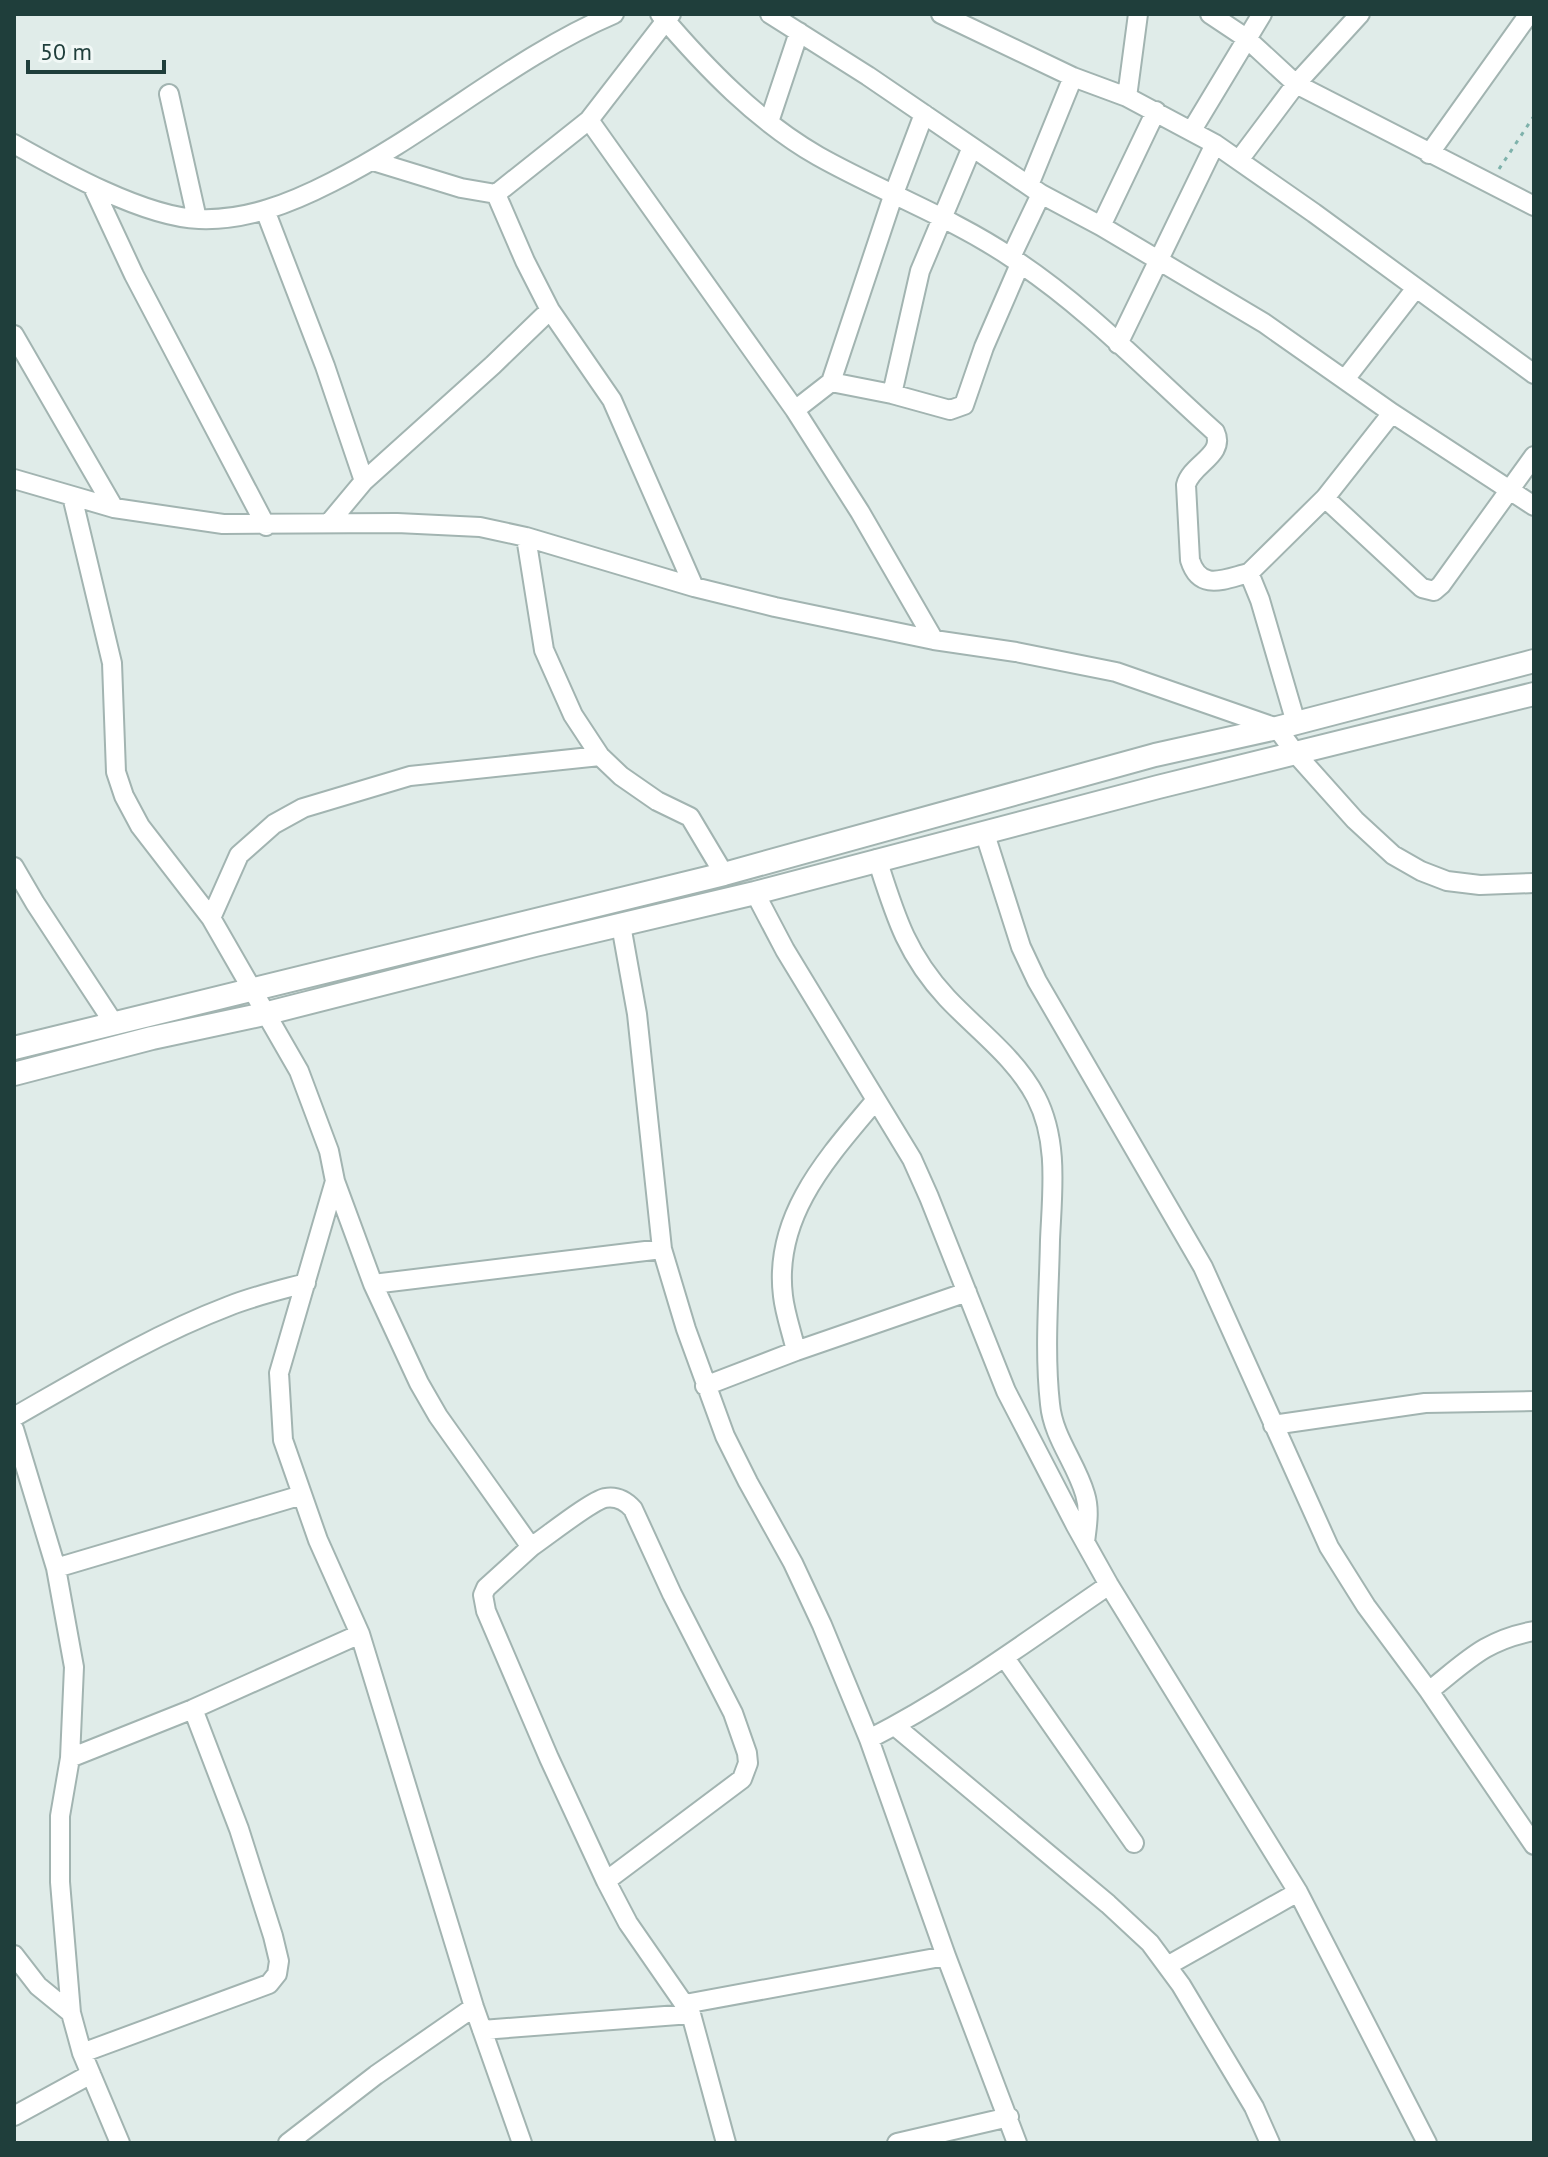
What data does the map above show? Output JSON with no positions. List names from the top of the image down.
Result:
{
  "scale_bar": "50 m"
}
